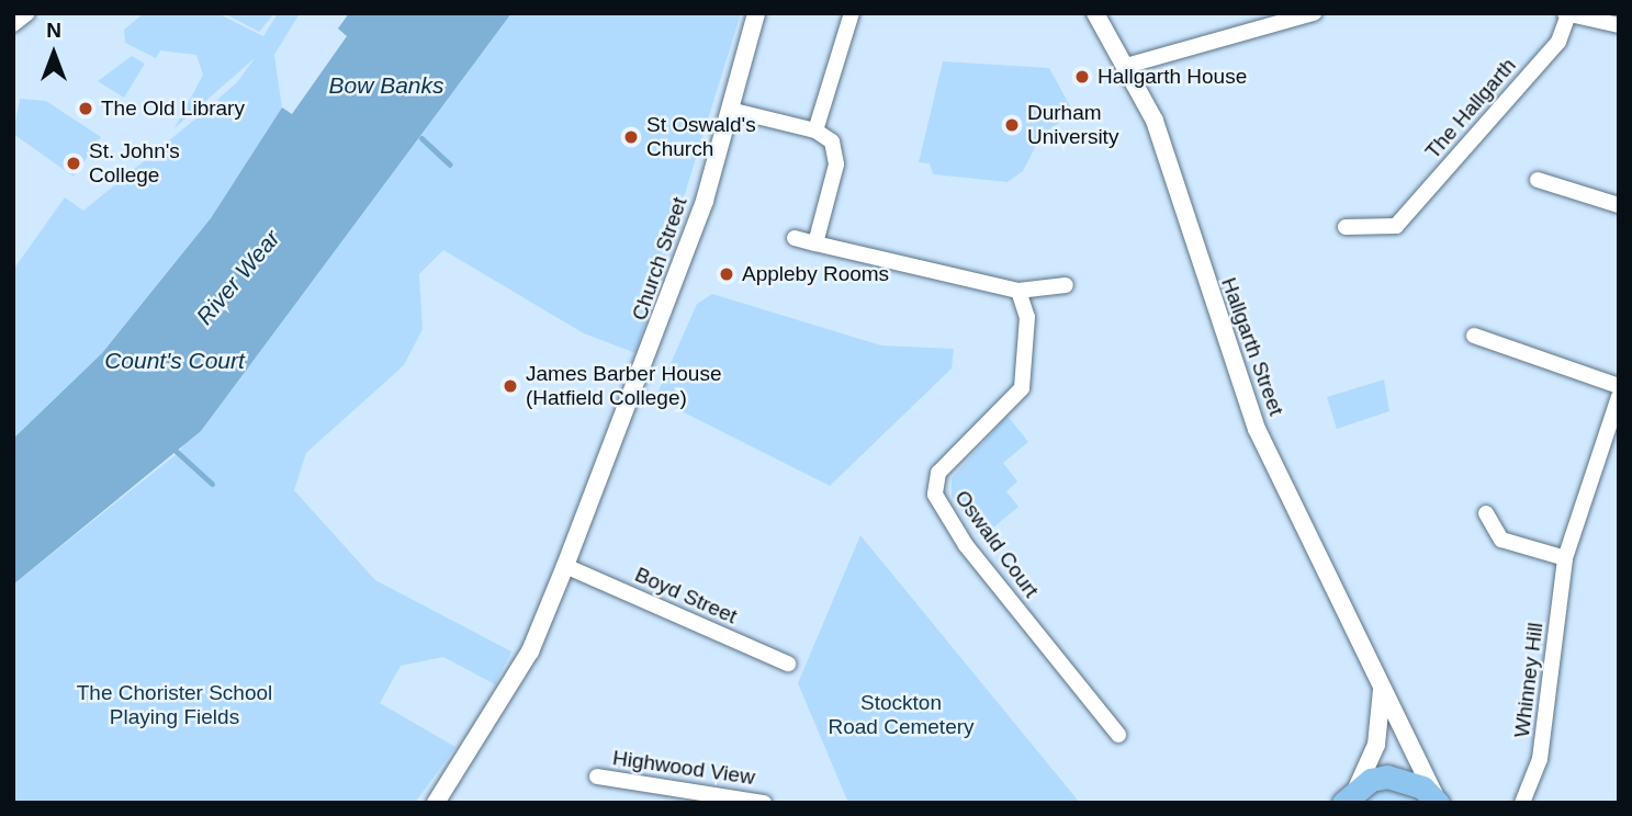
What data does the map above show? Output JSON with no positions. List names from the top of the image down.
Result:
{
  "streets": {
    "street": [
      "The Hallgarth",
      "Church Street",
      "Hallgarth Street",
      "Oswald Court",
      "Boyd Street",
      "Whinney Hill",
      "Highwood View"
    ]
  },
  "crossings": [
    ["Church Street", "Boyd Street"]
  ],
  "water": ["Bow Banks", "River Wear", "Count's Court"],
  "parks": ["The Chorister School Playing Fields", "Stockton Road Cemetery"],
  "places": [
    "Hallgarth House",
    "The Old Library",
    "Durham University",
    "St Oswald's Church",
    "St. John's College",
    "Appleby Rooms",
    "James Barber House (Hatfield College)"
  ],
  "north": "top"
}
